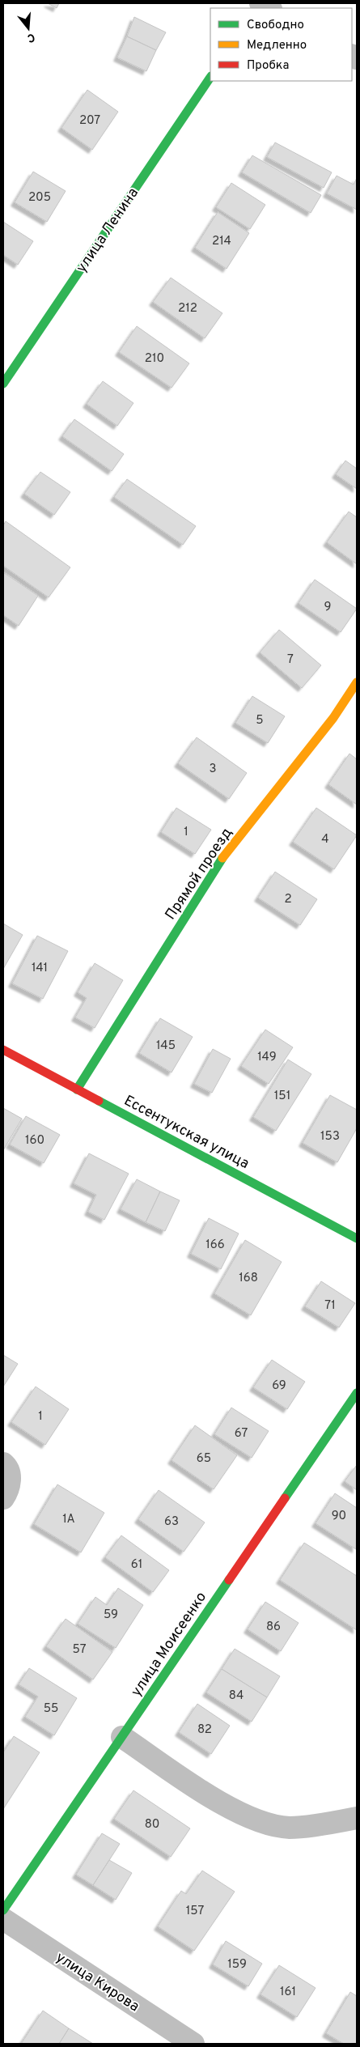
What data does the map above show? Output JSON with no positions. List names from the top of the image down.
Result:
{
  "streets": {
    "street": [
      "улица Ленина",
      "Прямой проезд",
      "Ессентукская улица",
      "улица Моисеенко",
      "улица Кирова"
    ]
  },
  "crossings": [
    ["Прямой проезд", "Ессентукская улица"]
  ],
  "house_numbers": [
    "207",
    "205",
    "214",
    "212",
    "210",
    "9",
    "7",
    "5",
    "3",
    "1",
    "4",
    "2",
    "141",
    "145",
    "149",
    "151",
    "153",
    "160",
    "166",
    "168",
    "71",
    "69",
    "1",
    "67",
    "65",
    "90",
    "1А",
    "63",
    "61",
    "59",
    "86",
    "57",
    "84",
    "55",
    "82",
    "80",
    "157",
    "159",
    "161"
  ],
  "legend": ["Свободно", "Медленно", "Пробка"],
  "north": "bottom"
}
